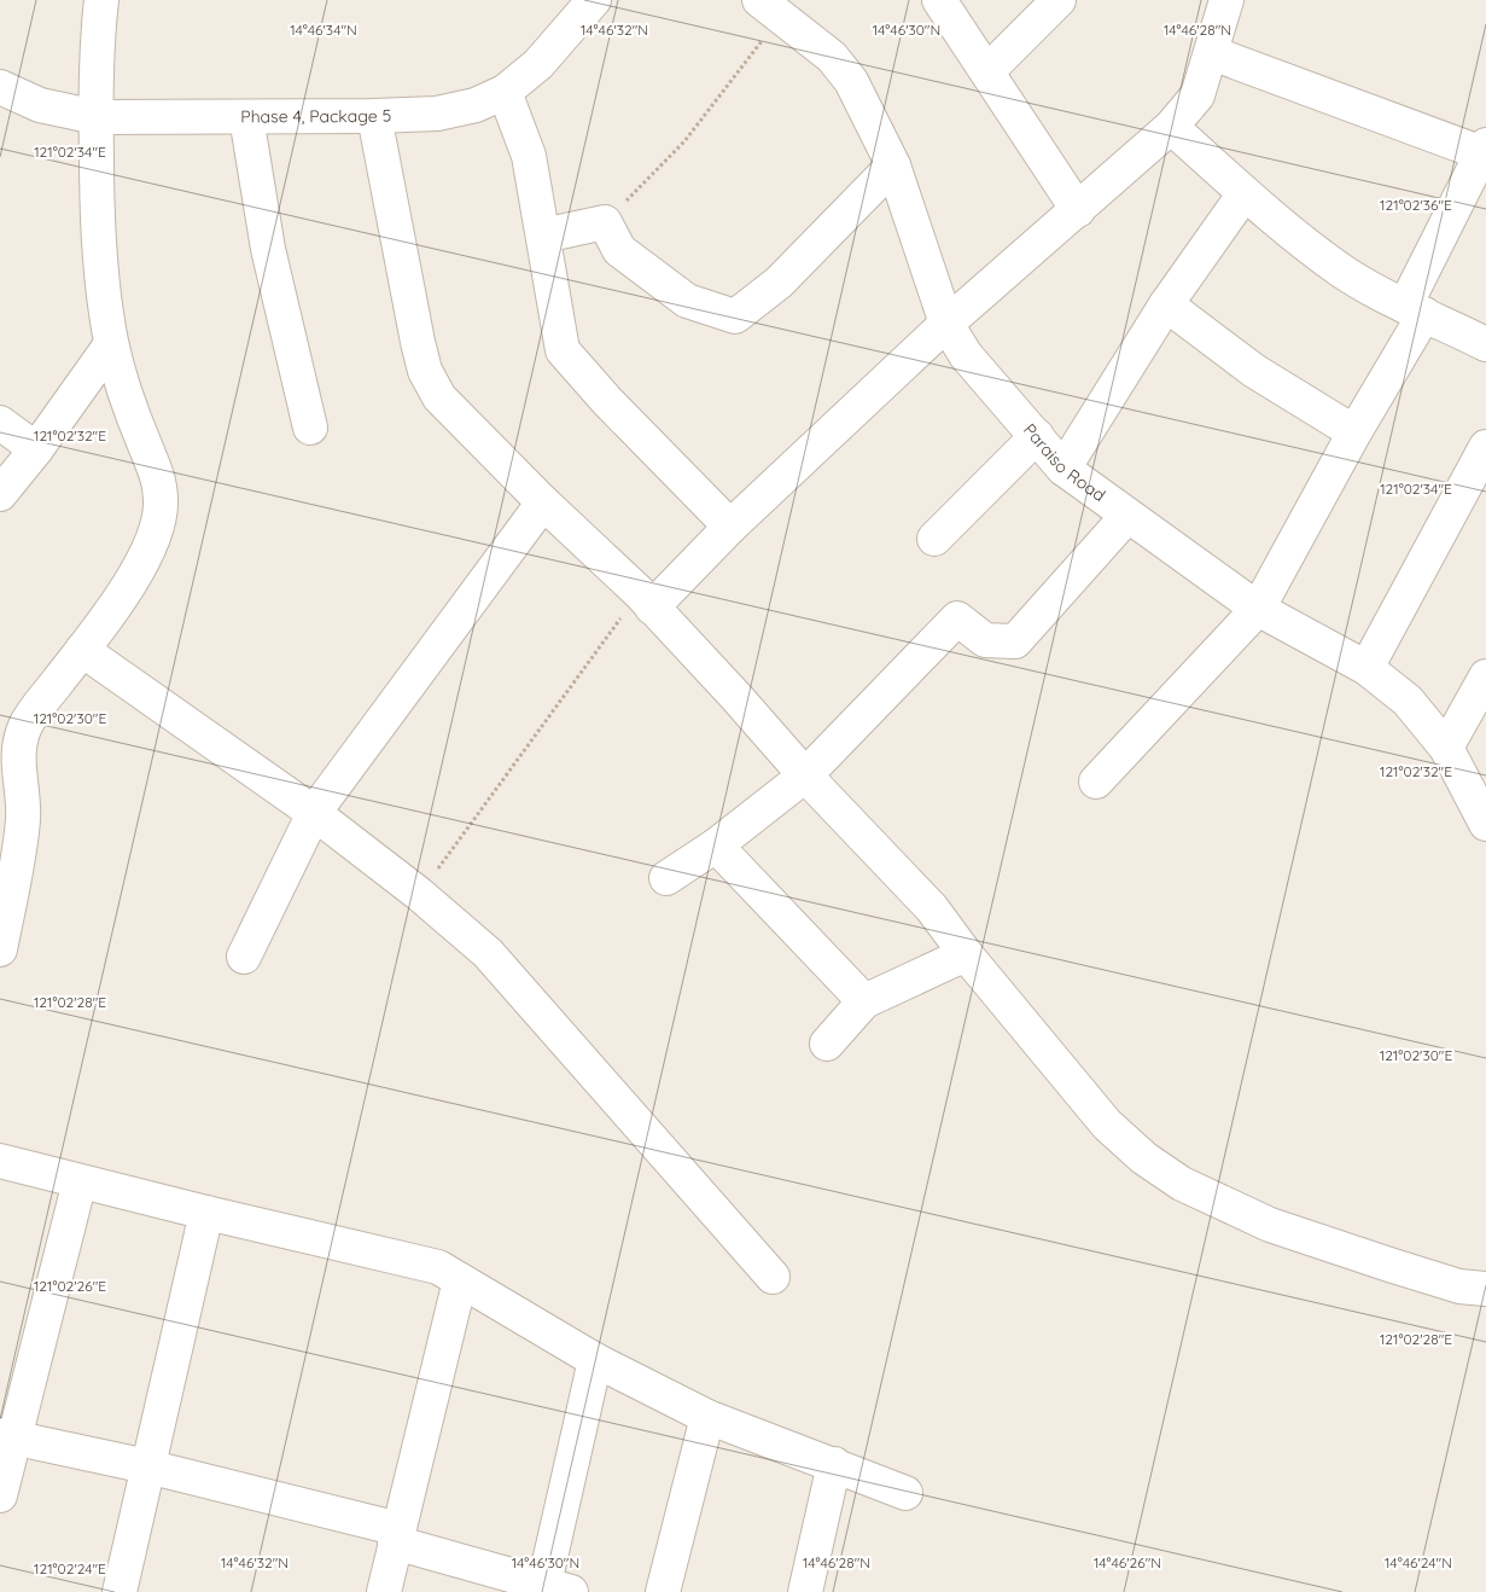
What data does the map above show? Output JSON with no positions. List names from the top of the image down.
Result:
{
  "streets": {
    "street": ["Phase 4, Package 5", "Paraiso Road"]
  },
  "coordinates": [
    "14°46'34\"N",
    "14°46'32\"N",
    "14°46'30\"N",
    "14°46'28\"N",
    "121°02'34\"E",
    "121°02'36\"E",
    "121°02'32\"E",
    "121°02'30\"E",
    "121°02'28\"E",
    "121°02'26\"E",
    "14°46'26\"N",
    "14°46'24\"N",
    "121°02'24\"E"
  ]
}
